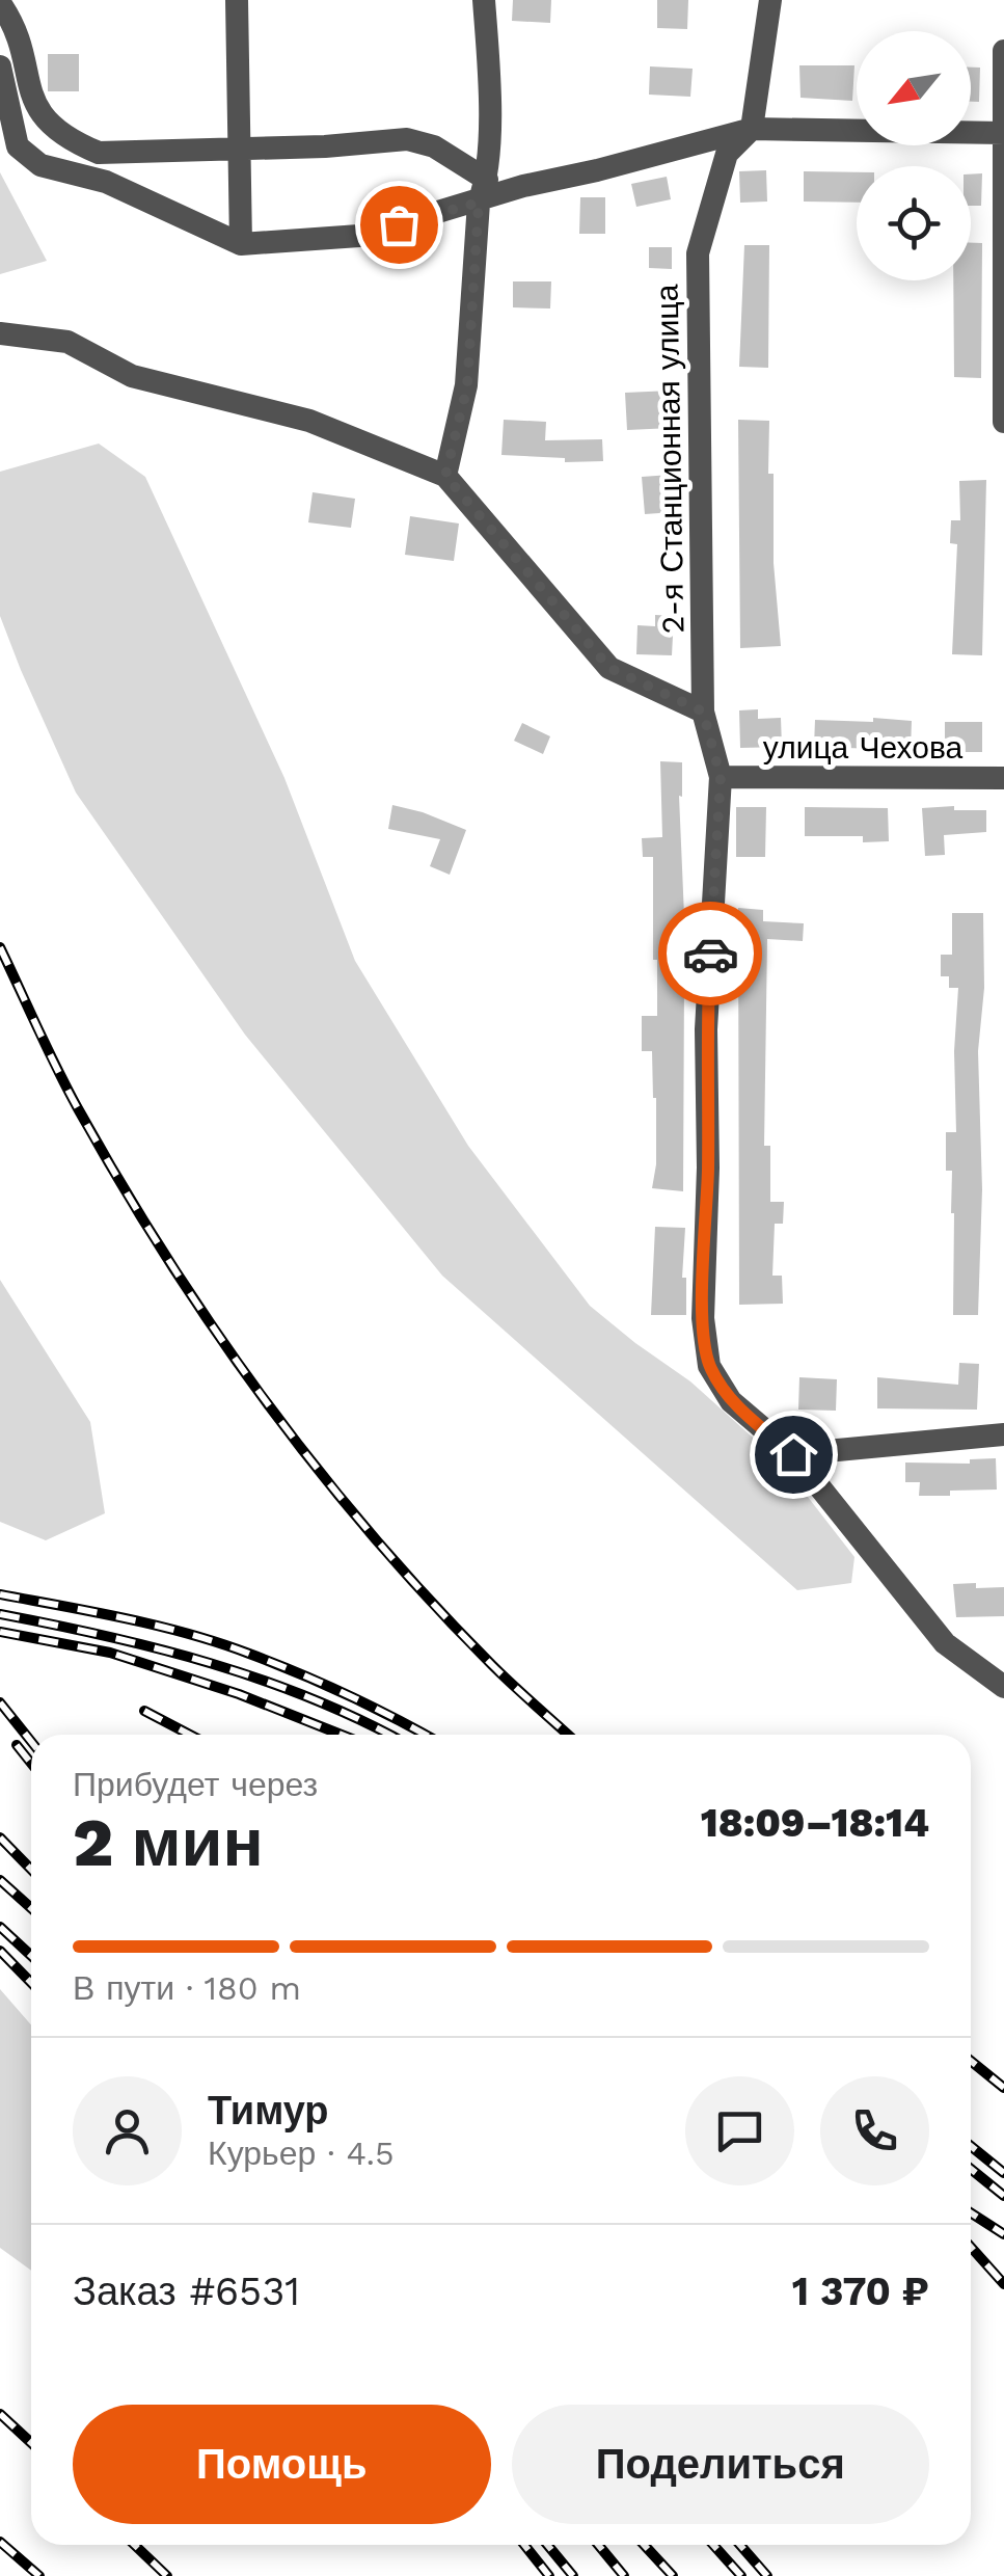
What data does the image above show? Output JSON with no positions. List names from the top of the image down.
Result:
{
  "streets": {
    "street": ["2-я Станционная улица", "улица Чехова"]
  },
  "crossings": [
    ["2-я Станционная улица", "улица Чехова"]
  ],
  "north": "bottom left",
  "page": {
    "heading": ["2 мин", "Прибудет через", "18:09–18:14"],
    "panel": [
      "Тимур",
      "Курьер · 4.5",
      "Заказ #6531",
      "1 370 ₽"
    ],
    "bar": "В пути · 180 m",
    "buttons": ["Помощь", "Поделиться"]
  }
}
